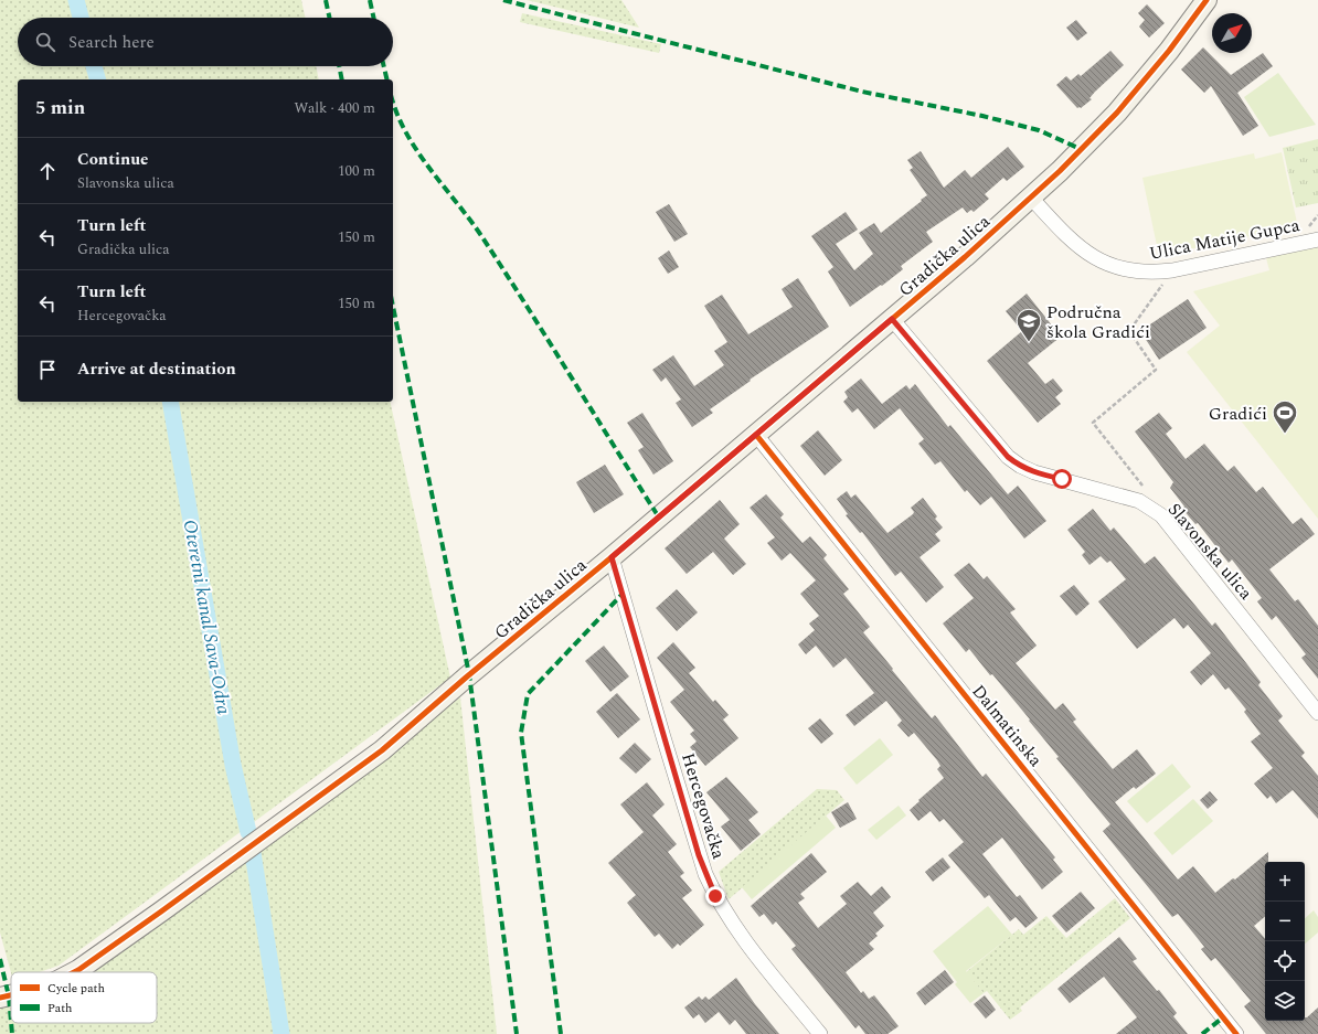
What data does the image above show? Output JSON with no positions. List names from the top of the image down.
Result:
{
  "streets": {
    "street": [
      "Ulica Matije Gupca",
      "Gradička ulica",
      "Slavonska ulica",
      "Dalmatinska",
      "Hercegovačka"
    ]
  },
  "crossings": [
    ["Ulica Matije Gupca", "Gradička ulica"],
    ["Gradička ulica", "Slavonska ulica"],
    ["Gradička ulica", "Dalmatinska"],
    ["Gradička ulica", "Hercegovačka"]
  ],
  "water": ["Oteretni kanal Sava-Odra"],
  "places": {
    "school or university": ["Područna škola Gradići"],
    "sports": ["Gradići"]
  },
  "legend": ["Cycle path", "Path"],
  "north": "top right",
  "page": {
    "search": "Search here",
    "heading": ["5 min", "Walk · 400 m"],
    "list": [
      ["Continue", "Slavonska ulica", "100 m"],
      ["Turn left", "Gradička ulica", "150 m"],
      ["Turn left", "Hercegovačka", "150 m"],
      "Arrive at destination"
    ],
    "map_buttons": ["+", "−"]
  }
}
